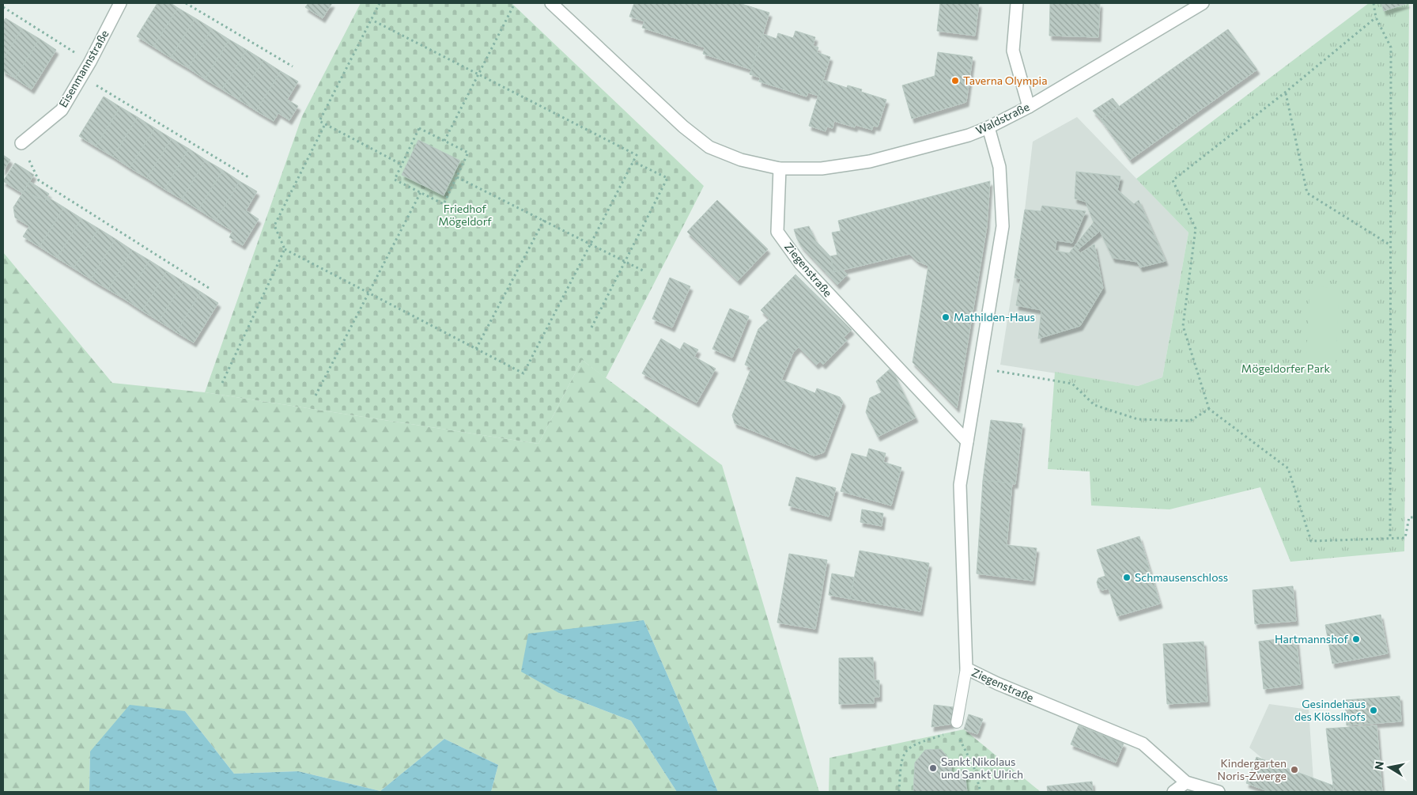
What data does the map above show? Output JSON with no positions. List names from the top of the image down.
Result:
{
  "streets": {
    "street": ["Eisenmannstraße", "Waldstraße", "Ziegenstraße"]
  },
  "crossings": [
    ["Waldstraße", "Ziegenstraße"]
  ],
  "parks": ["Friedhof Mögeldorf", "Mögeldorfer Park"],
  "places": [
    "Taverna Olympia",
    "Mathilden-Haus",
    "Schmausenschloss",
    "Hartmannshof",
    "Gesindehaus des Klösslhofs",
    "Sankt Nikolaus und Sankt Ulrich",
    "Kindergarten Noris-Zwerge"
  ],
  "north": "left"
}
